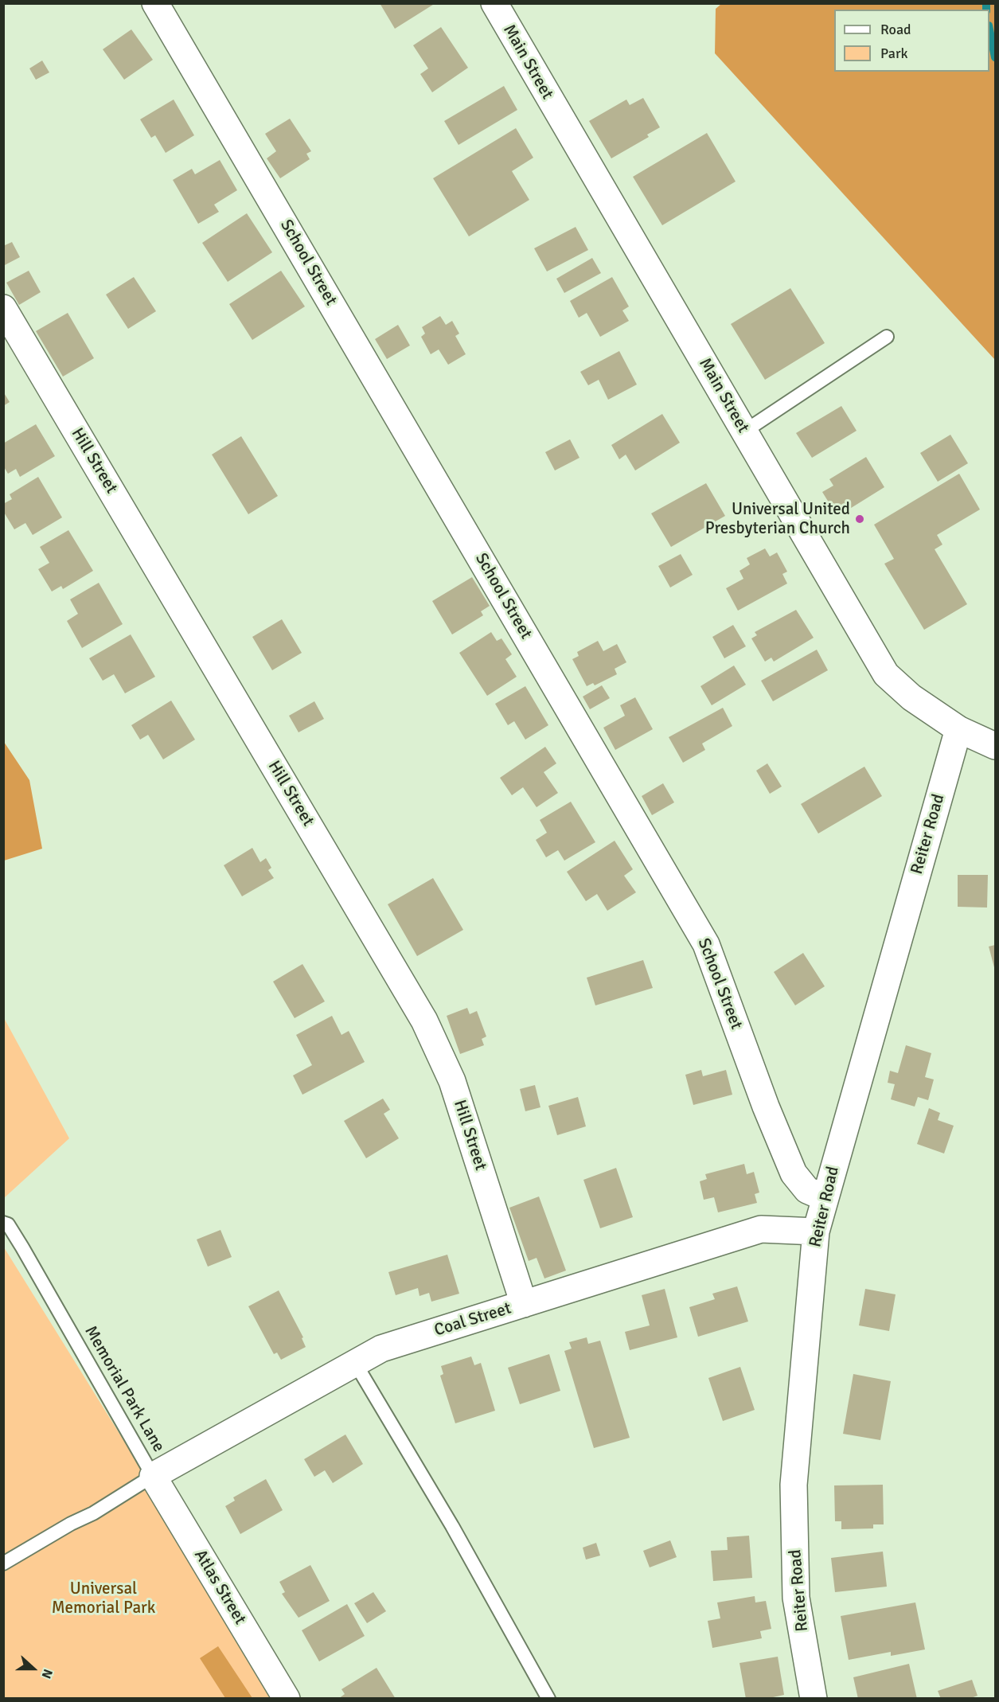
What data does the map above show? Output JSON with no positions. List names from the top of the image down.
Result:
{
  "streets": {
    "street": [
      "Main Street",
      "School Street",
      "Hill Street",
      "Reiter Road",
      "Coal Street",
      "Atlas Street"
    ],
    "lane": ["Memorial Park Lane"]
  },
  "crossings": [
    ["Main Street", "Reiter Road"],
    ["School Street", "Reiter Road"],
    ["Hill Street", "Coal Street"],
    ["Reiter Road", "Coal Street"],
    ["Coal Street", "Memorial Park Lane"],
    ["Coal Street", "Atlas Street"],
    ["Memorial Park Lane", "Atlas Street"]
  ],
  "parks": ["Universal Memorial Park"],
  "places": ["Universal United Presbyterian Church"],
  "legend": ["Road", "Park"],
  "north": "right"
}
